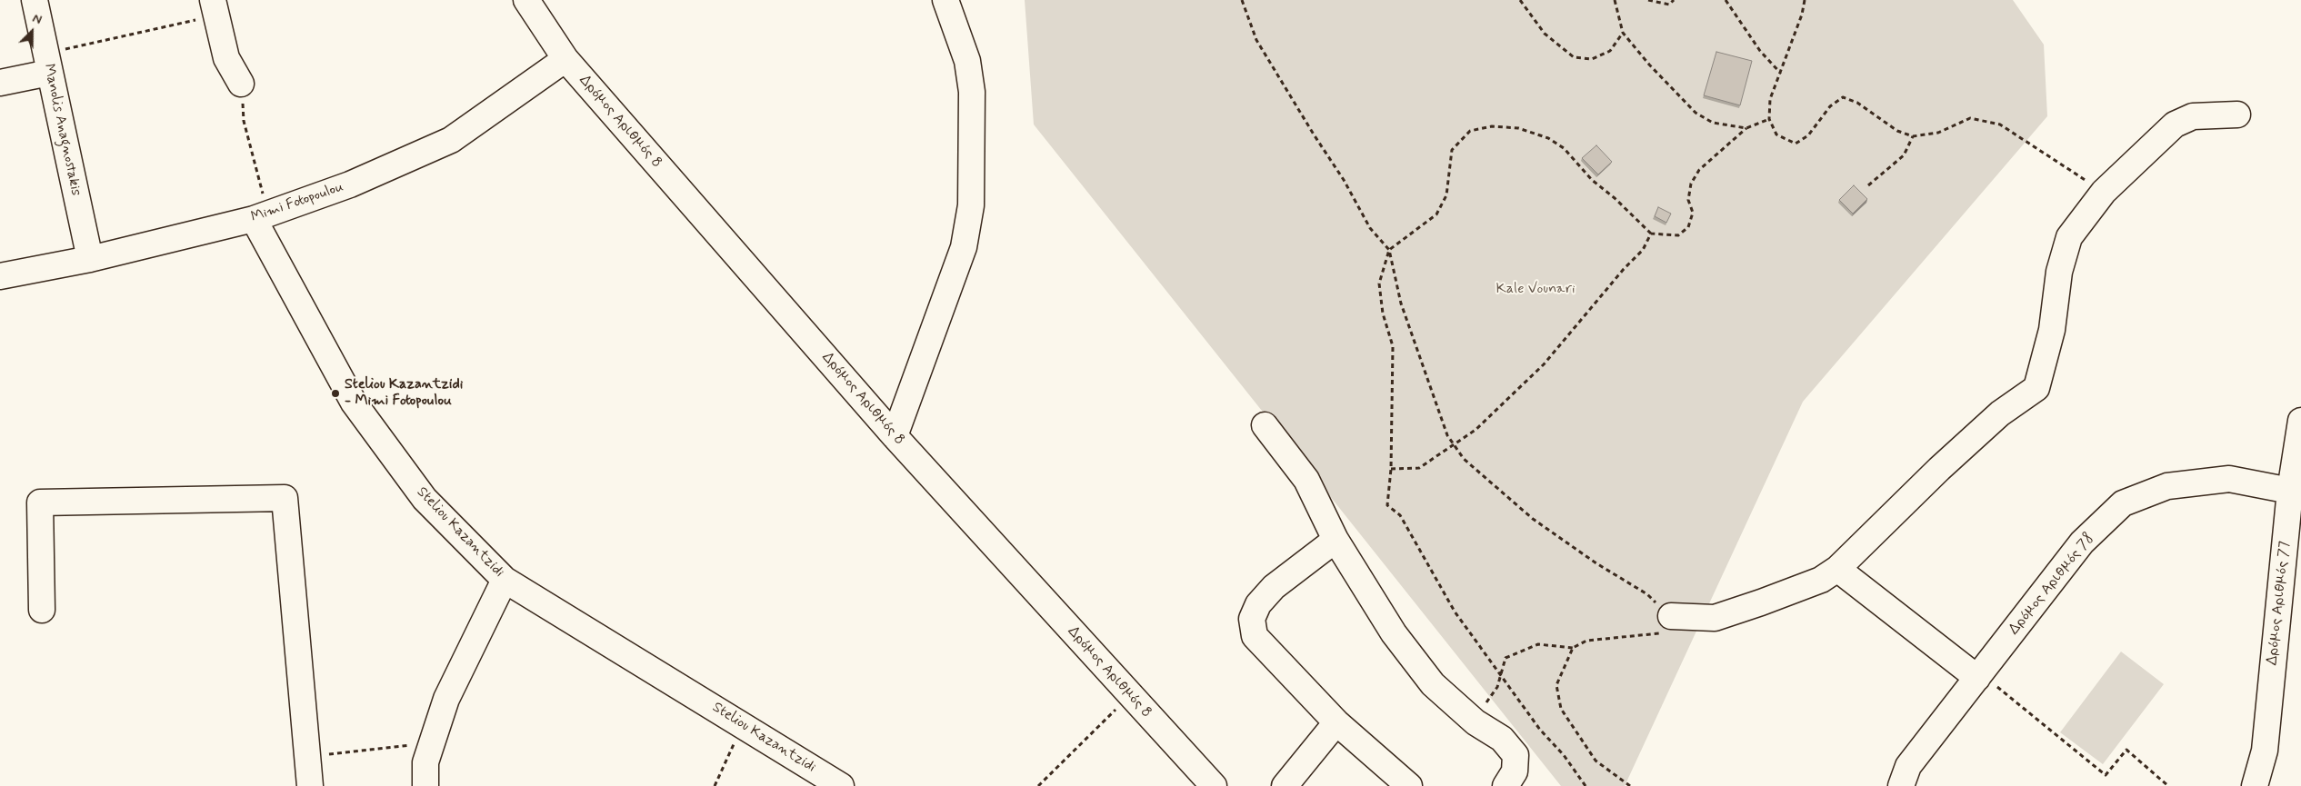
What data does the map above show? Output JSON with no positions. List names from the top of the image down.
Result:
{
  "streets": {
    "street": [
      "Δρόμος Αριθμός 8",
      "Manolis Anagnostakis",
      "Mimi Fotopoulou",
      "Steliou Kazantzidi",
      "Δρόμος Αριθμός 78",
      "Δρόμος Αριθμός 77"
    ]
  },
  "crossings": [
    ["Δρόμος Αριθμός 8", "Mimi Fotopoulou"],
    ["Manolis Anagnostakis", "Mimi Fotopoulou"],
    ["Mimi Fotopoulou", "Steliou Kazantzidi"],
    ["Δρόμος Αριθμός 78", "Δρόμος Αριθμός 77"]
  ],
  "parks": ["Kale Vounari"],
  "places": ["Steliou Kazantzidi - Mimi Fotopoulou"],
  "north": "top right"
}
